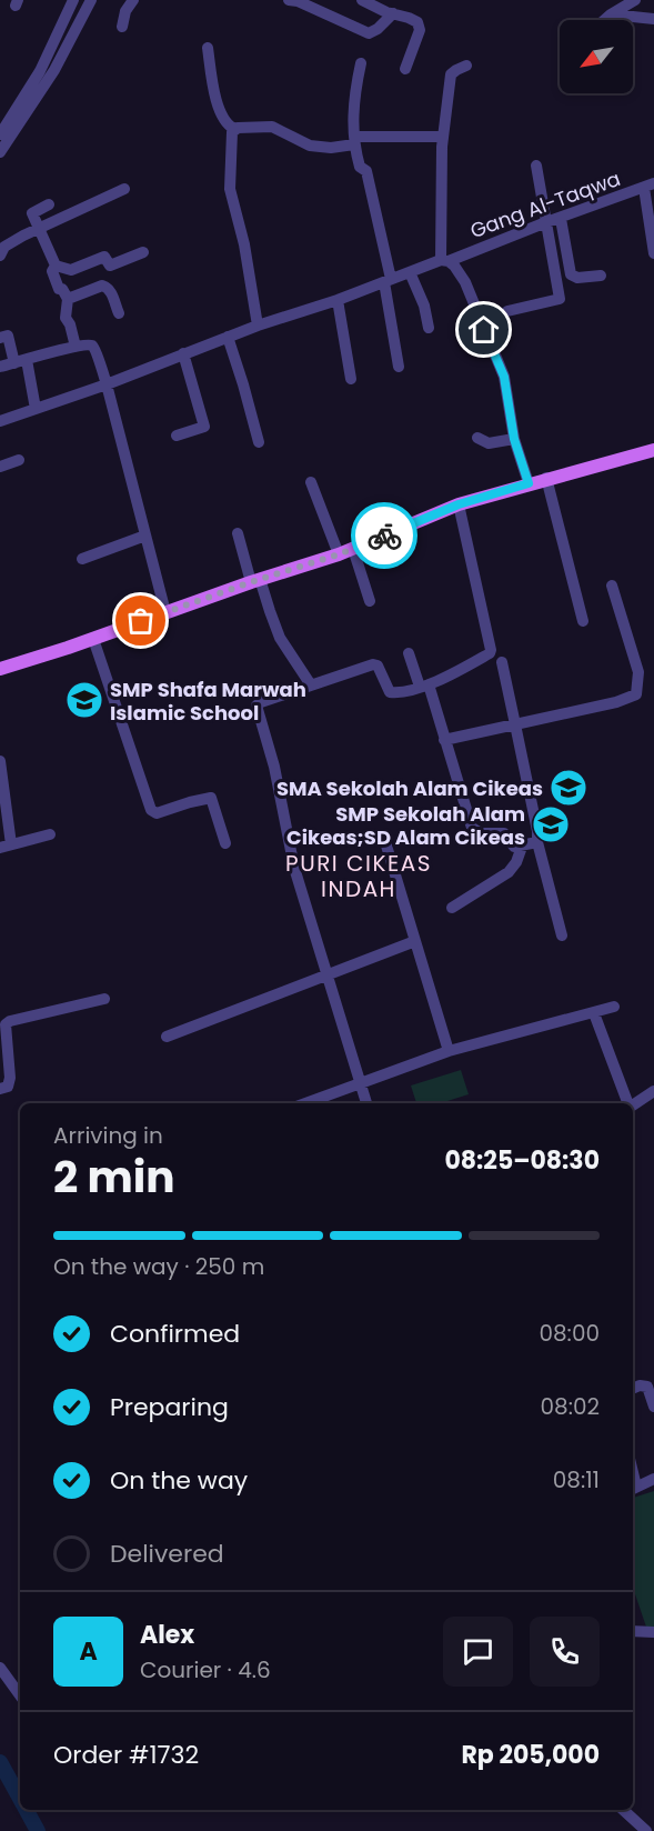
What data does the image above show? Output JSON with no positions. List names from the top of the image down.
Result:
{
  "streets": {
    "street": ["Gang Al-Taqwa"]
  },
  "districts": ["PURI CIKEAS INDAH"],
  "places": {
    "school or university": ["SMP Shafa Marwah Islamic School", "SMA Sekolah Alam Cikeas", "SMP Sekolah Alam Cikeas;SD Alam Cikeas"]
  },
  "north": "bottom left",
  "page": {
    "heading": ["2 min", "Arriving in", "08:25–08:30"],
    "panel": [
      "Alex",
      "Courier · 4.6",
      "Order #1732",
      "Rp 205,000"
    ],
    "bar": "On the way · 250 m",
    "list": [
      ["Confirmed", "08:00"],
      ["Preparing", "08:02"],
      ["On the way", "08:11"],
      "Delivered"
    ],
    "round": "A"
  }
}
